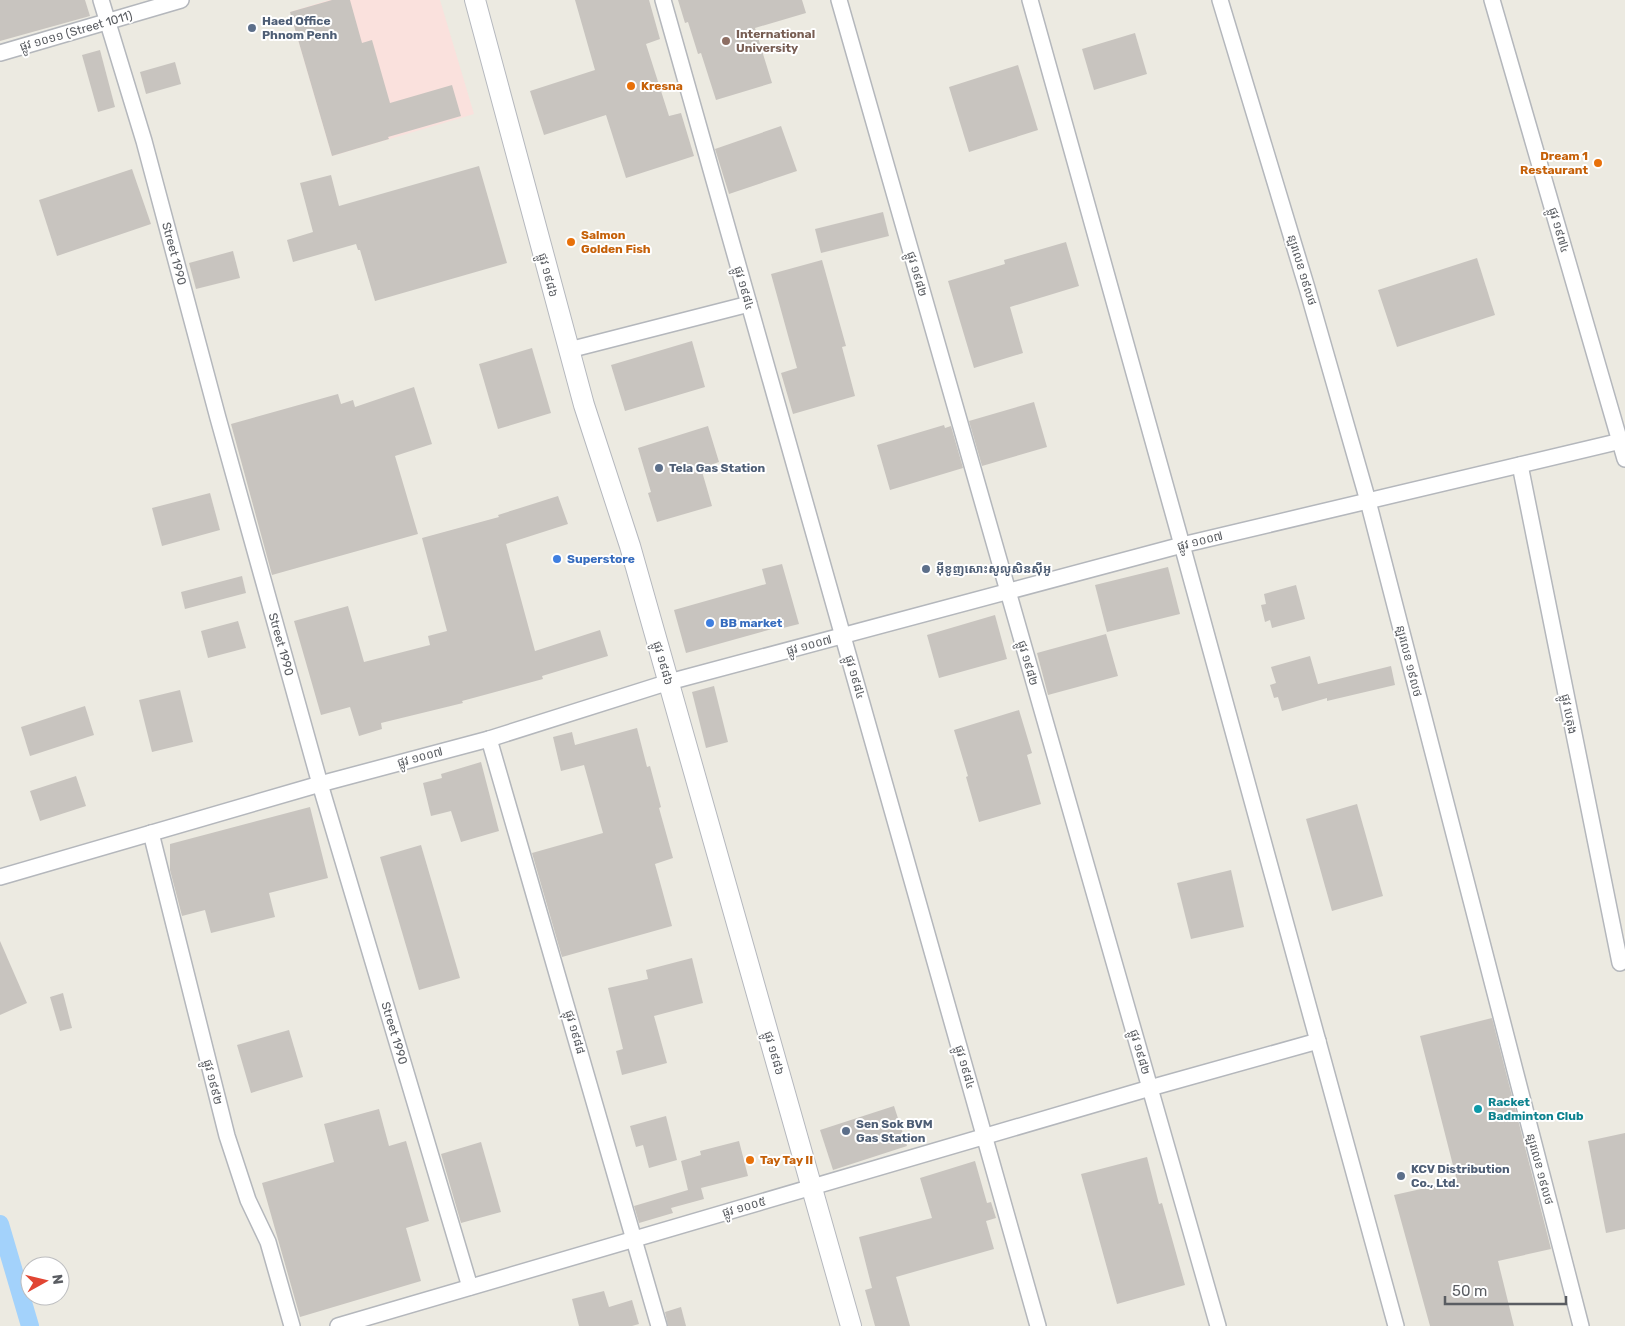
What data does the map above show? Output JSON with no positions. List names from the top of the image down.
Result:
{
  "streets": {
    "main road": ["ផ្លូវ ១៩៨៦"],
    "street": [
      "ផ្លូវ ១០១១ (Street 1011)",
      "ផ្លូវ ១៩៧៤",
      "Street 1990",
      "ន្ឡរលេខ ១៩លថ",
      "ផ្លូវ ១៩៨២",
      "ផ្លូវ ១៩៨៤",
      "ផ្លូវ ១០០៧",
      "ផ្លូវ បេតុង",
      "ផ្លុវ ១៩៨៨",
      "ផ្លូវ ១៩៩២",
      "ផ្លូវ ១០០៥"
    ]
  },
  "crossings": [
    ["ផ្លូវ ១០១១ (Street 1011)", "Street 1990"],
    ["ផ្លូវ ១៩៧៤", "ផ្លូវ ១០០៧"],
    ["Street 1990", "ផ្លូវ ១០០៧"],
    ["Street 1990", "ផ្លូវ ១០០៥"],
    ["ន្ឡរលេខ ១៩លថ", "ផ្លូវ ១០០៧"],
    ["ផ្លូវ ១៩៨២", "ផ្លូវ ១០០៧"],
    ["ផ្លូវ ១៩៨២", "ផ្លូវ ១០០៥"],
    ["ផ្លូវ ១៩៨៦", "ផ្លូវ ១០០៧"],
    ["ផ្លូវ ១៩៨៦", "ផ្លូវ ១០០៥"],
    ["ផ្លូវ ១៩៨៤", "ផ្លូវ ១០០៧"],
    ["ផ្លូវ ១៩៨៤", "ផ្លូវ ១០០៥"],
    ["ផ្លូវ ១០០៧", "ផ្លូវ បេតុង"],
    ["ផ្លូវ ១០០៧", "ផ្លុវ ១៩៨៨"],
    ["ផ្លូវ ១០០៧", "ផ្លូវ ១៩៩២"],
    ["ផ្លុវ ១៩៨៨", "ផ្លូវ ១០០៥"]
  ],
  "places": [
    "Haed Office Phnom Penh",
    "International University",
    "Kresna",
    "Dream 1 Restaurant",
    "Salmon Golden Fish",
    "Tela Gas Station",
    "Superstore",
    "អ៊ីខូញសោះសូលូសិនស៊ីអូ",
    "BB market",
    "Racket Badminton Club",
    "Sen Sok BVM Gas Station",
    "Tay Tay II",
    "KCV Distribution Co., Ltd."
  ],
  "scale_bar": "50 m",
  "north": "right"
}
